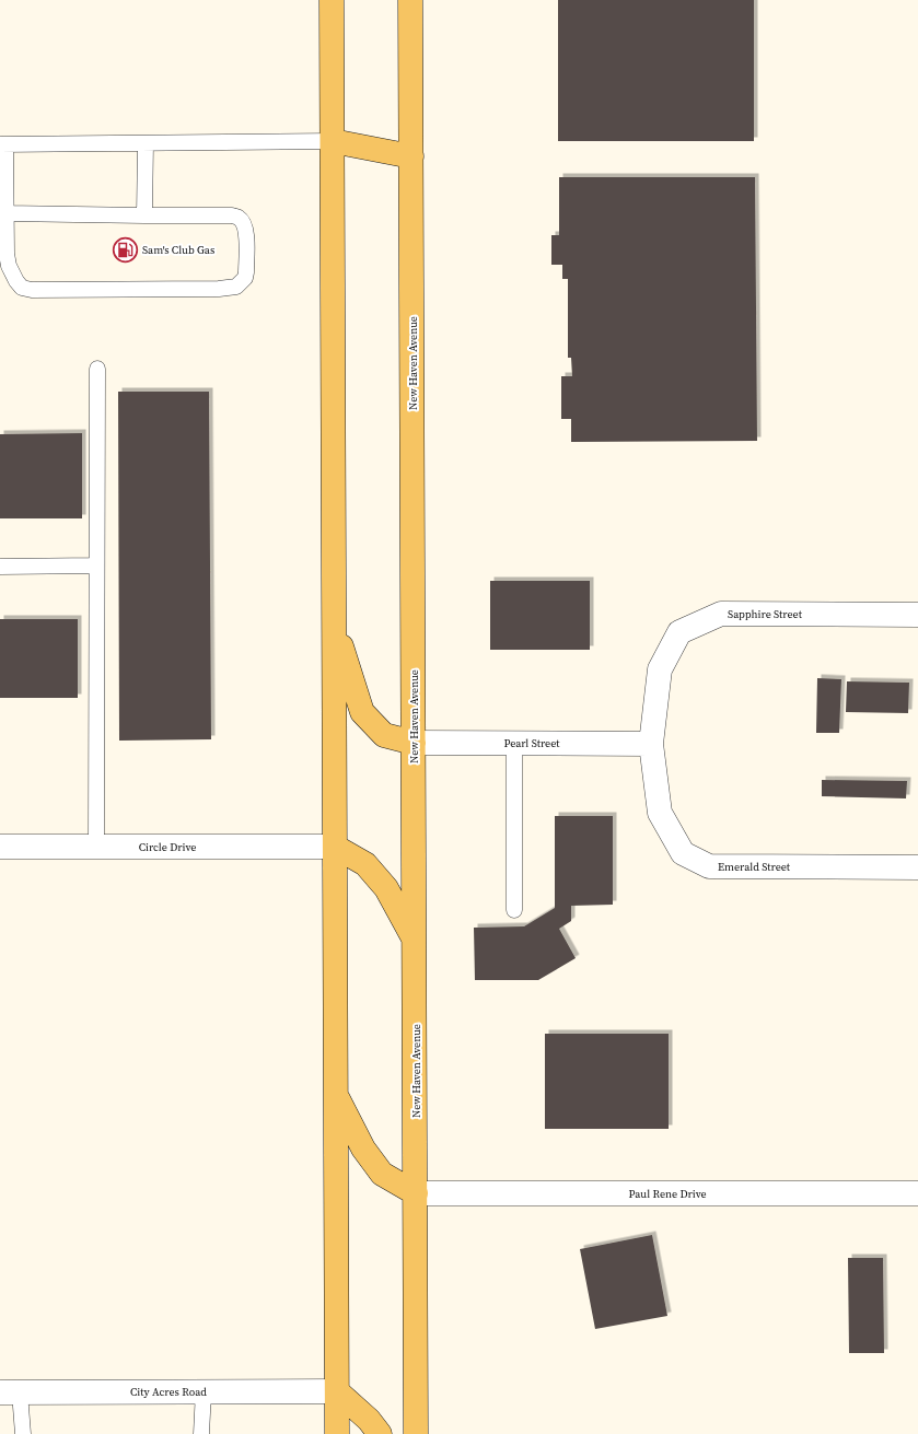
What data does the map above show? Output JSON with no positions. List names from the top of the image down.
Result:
{
  "streets": {
    "main road": ["New Haven Avenue"],
    "street": [
      "Sapphire Street",
      "Pearl Street",
      "Circle Drive",
      "Emerald Street",
      "Paul Rene Drive",
      "City Acres Road"
    ]
  },
  "crossings": [
    ["New Haven Avenue", "Pearl Street"],
    ["New Haven Avenue", "Paul Rene Drive"],
    ["Sapphire Street", "Pearl Street"],
    ["Sapphire Street", "Emerald Street"],
    ["Pearl Street", "Emerald Street"]
  ],
  "places": {
    "fuel station": ["Sam's Club Gas"]
  }
}
